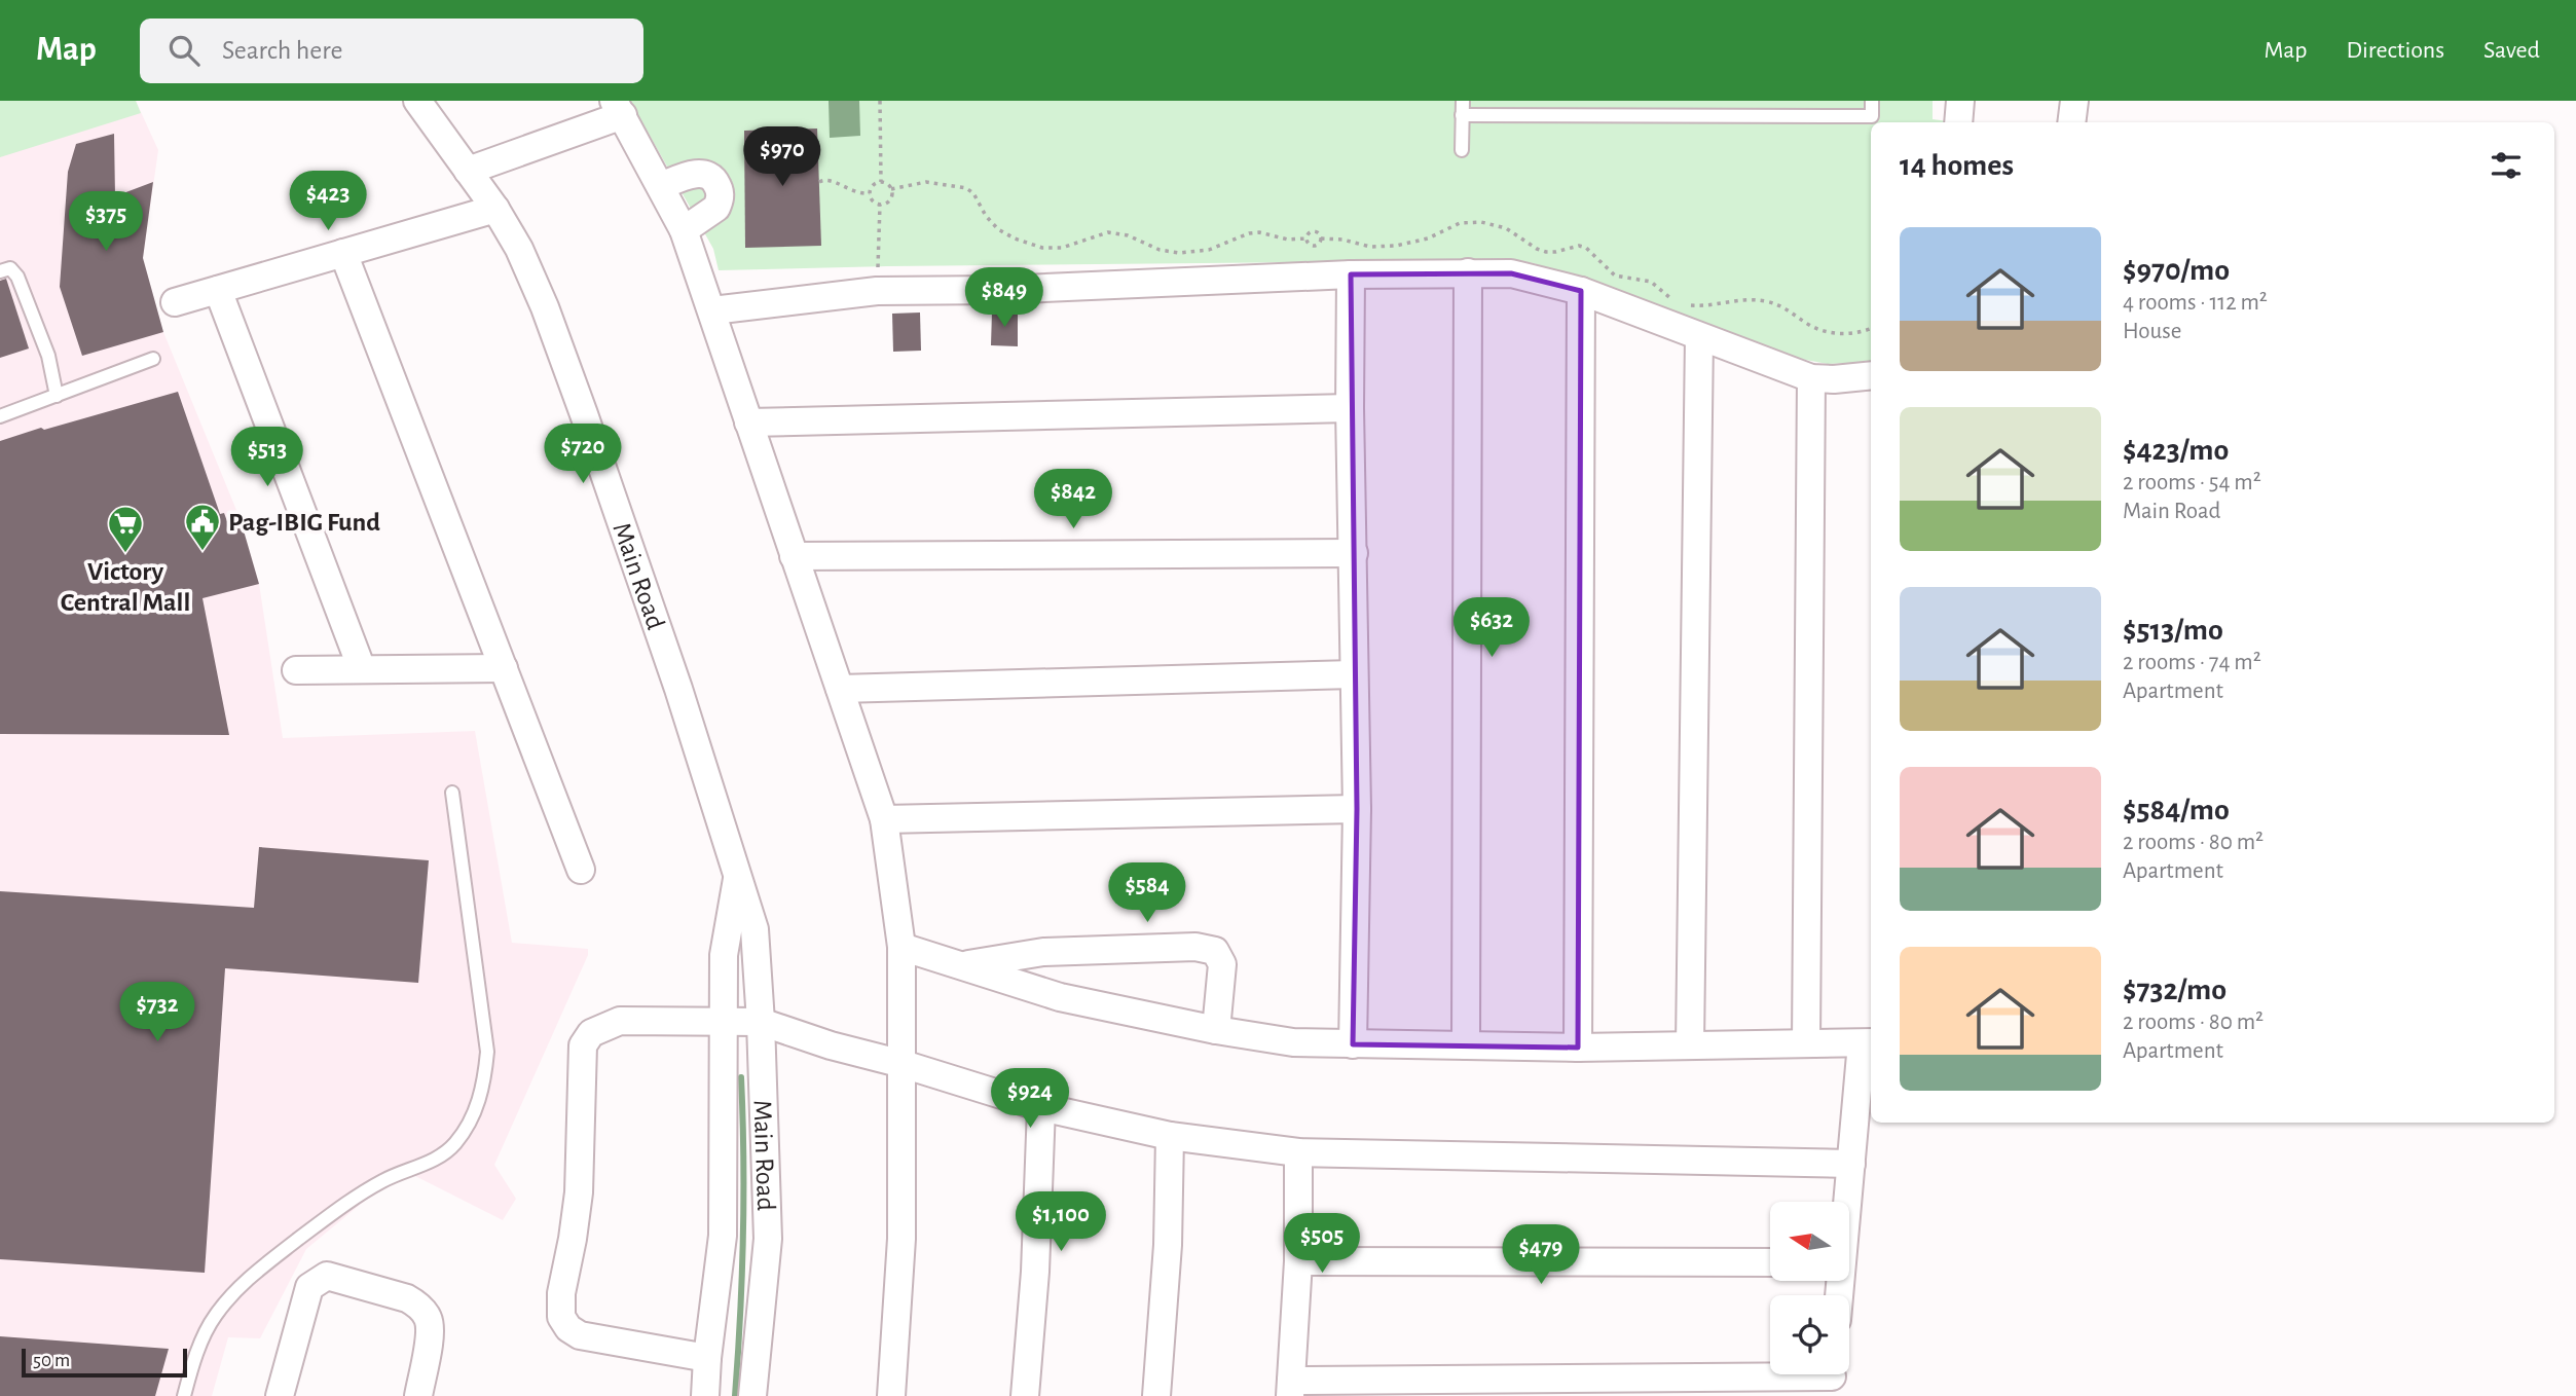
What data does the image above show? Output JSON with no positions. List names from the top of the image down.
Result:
{
  "streets": {
    "street": ["Main Road"]
  },
  "places": {
    "public building": ["Pag-IBIG Fund"],
    "supermarket": ["Victory Central Mall"]
  },
  "scale_bar": "50 m",
  "north": "left",
  "page": {
    "header": "Map",
    "search": "Search here",
    "nav": ["Map", "Directions", "Saved"],
    "heading": "14 homes",
    "price": [
      "$970",
      "$423",
      "$375",
      "$849",
      "$720",
      "$513",
      "$842",
      "$632",
      "$584",
      "$732",
      "$924",
      "$1,100",
      "$505",
      "$479"
    ],
    "list": [
      {
        "name": "$970/mo",
        "note": "4 rooms · 112 m² · House"
      },
      {
        "name": "$423/mo",
        "note": "2 rooms · 54 m² · Main Road"
      },
      {
        "name": "$513/mo",
        "note": "2 rooms · 74 m² · Apartment"
      },
      {
        "name": "$584/mo",
        "note": "2 rooms · 80 m² · Apartment"
      },
      {
        "name": "$732/mo",
        "note": "2 rooms · 80 m² · Apartment"
      }
    ],
    "scale": "50 m"
  }
}
